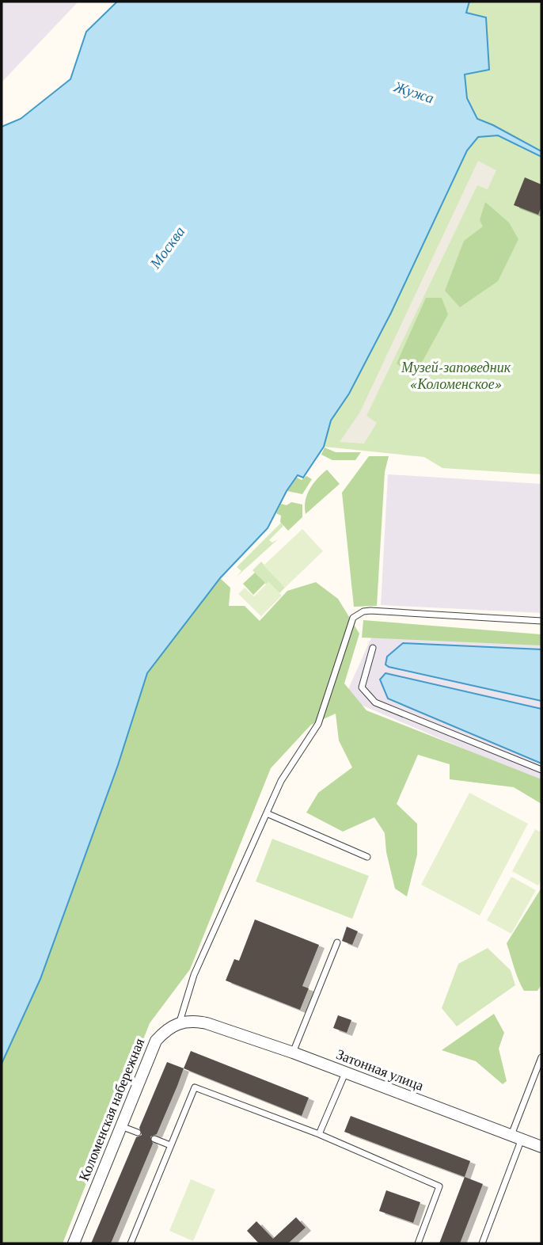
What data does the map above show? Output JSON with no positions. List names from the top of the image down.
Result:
{
  "streets": {
    "street": ["Затонная улица", "Коломенская набережная"]
  },
  "crossings": [
    ["Затонная улица", "Коломенская набережная"]
  ],
  "water": ["Жужа", "Москва"],
  "parks": ["Музей-заповедник «Коломенское»"]
}
